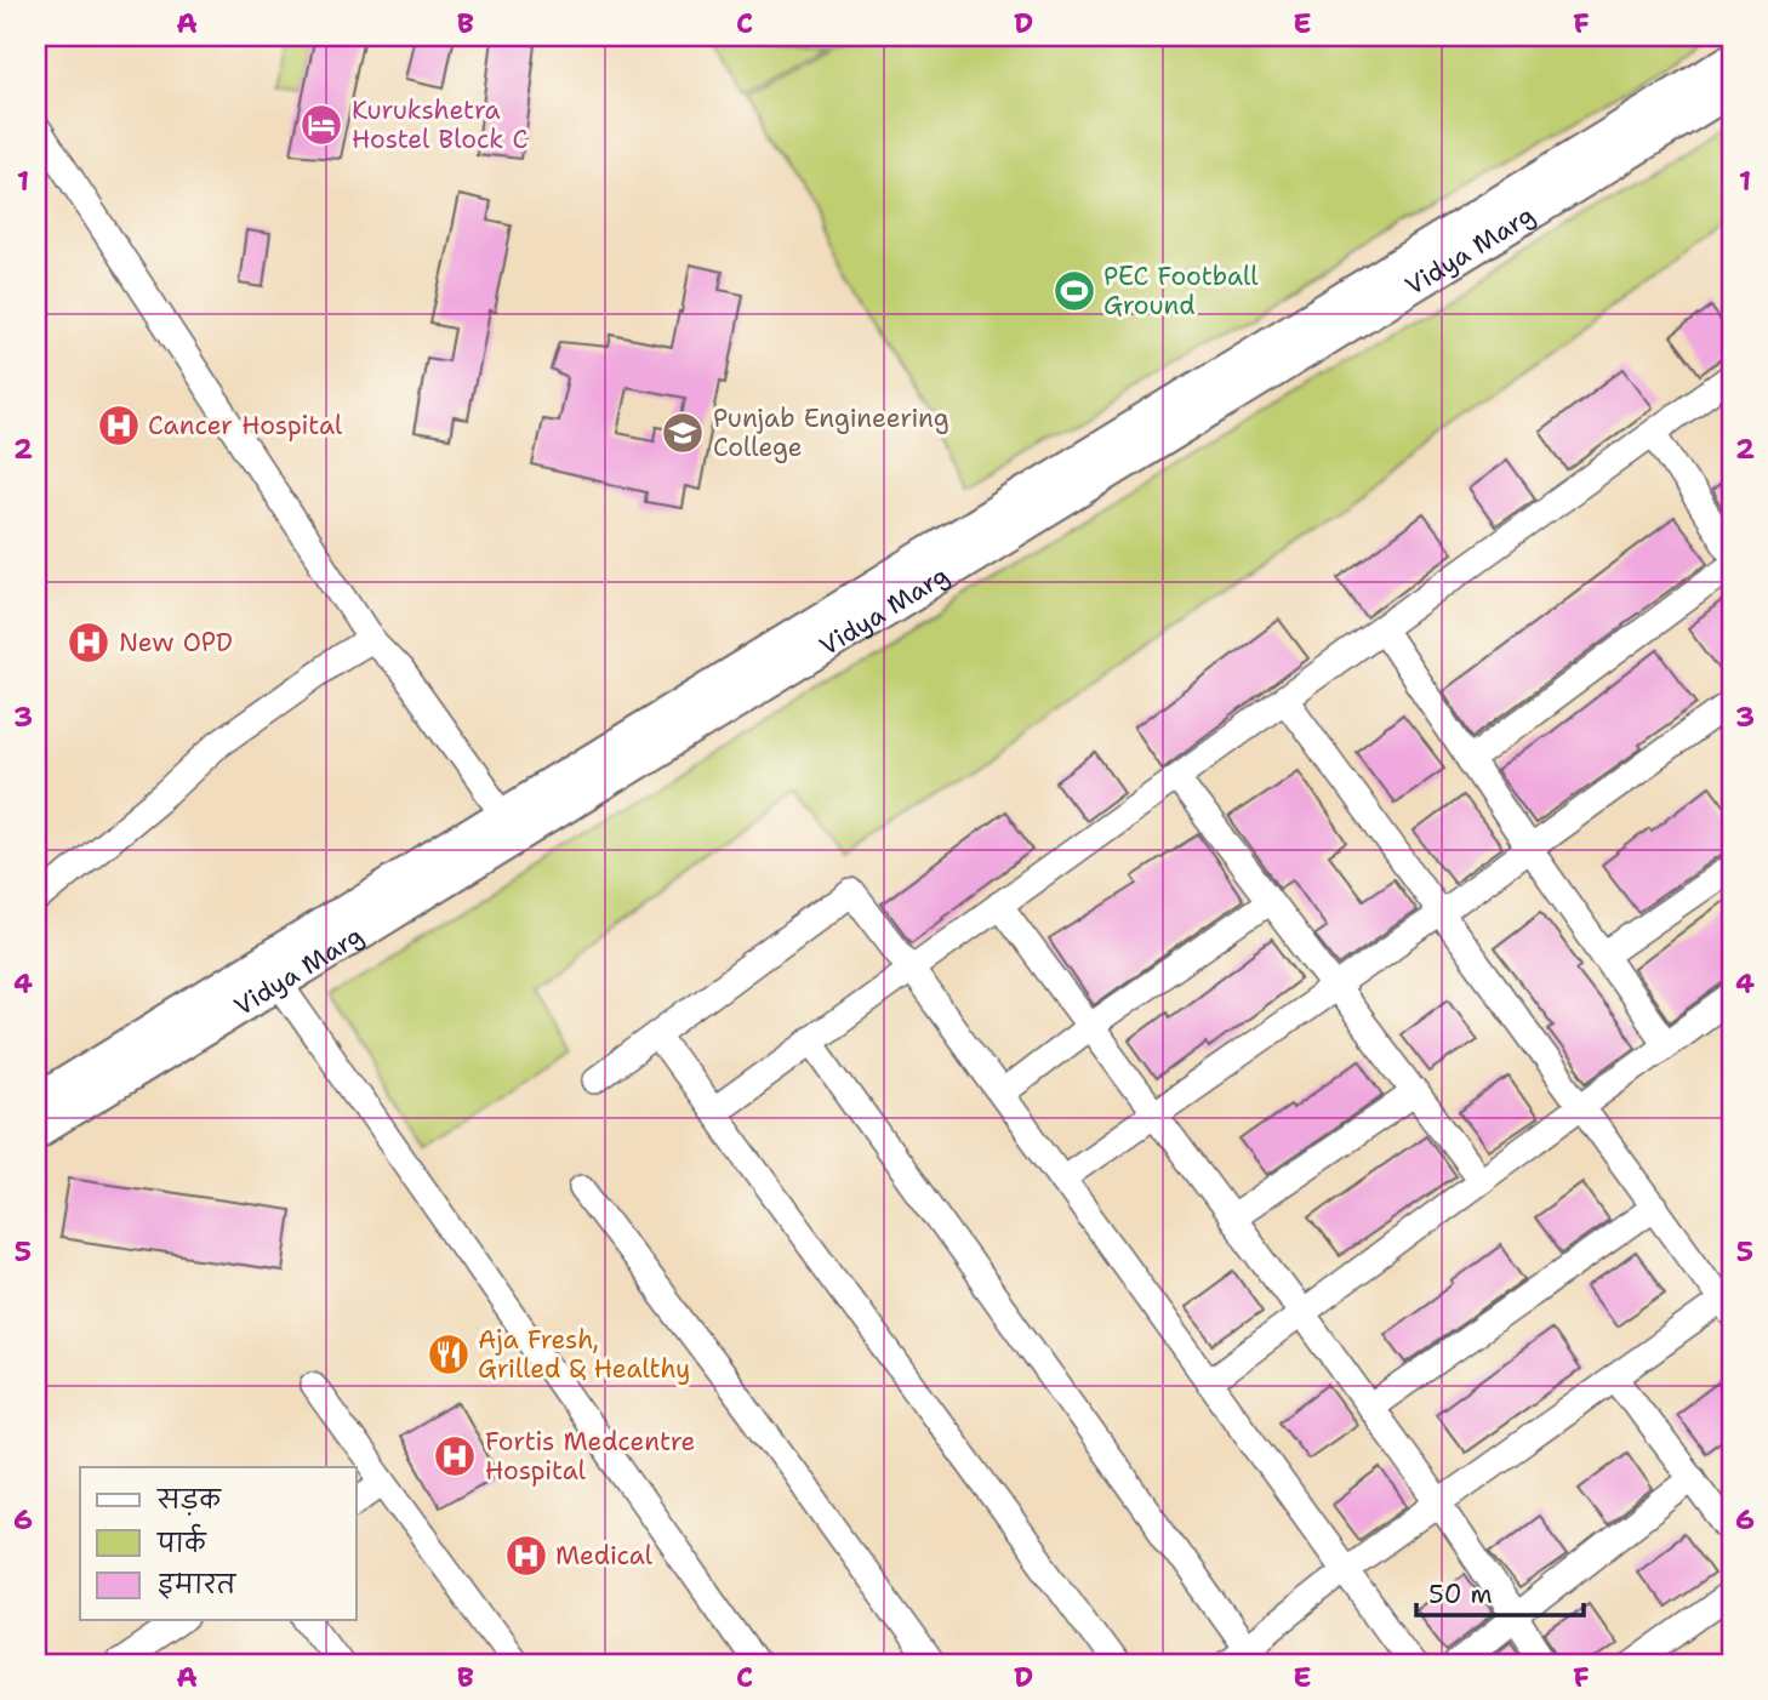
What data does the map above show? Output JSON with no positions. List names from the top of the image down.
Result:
{
  "streets": {
    "main road": ["Vidya Marg"]
  },
  "places": {
    "hotel": ["Kurukshetra Hostel Block C"],
    "sports": ["PEC Football Ground"],
    "hospital": [
      "Cancer Hospital",
      "New OPD",
      "Fortis Medcentre Hospital",
      "Medical"
    ],
    "school or university": ["Punjab Engineering College"],
    "restaurant": ["Aja Fresh, Grilled & Healthy"]
  },
  "legend": ["सड़क", "पार्क", "इमारत"],
  "scale_bar": "50 m",
  "grid": {
    "columns": [
      "A",
      "B",
      "C",
      "D",
      "E",
      "F"
    ],
    "rows": [
      "1",
      "2",
      "3",
      "4",
      "5",
      "6"
    ]
  }
}
